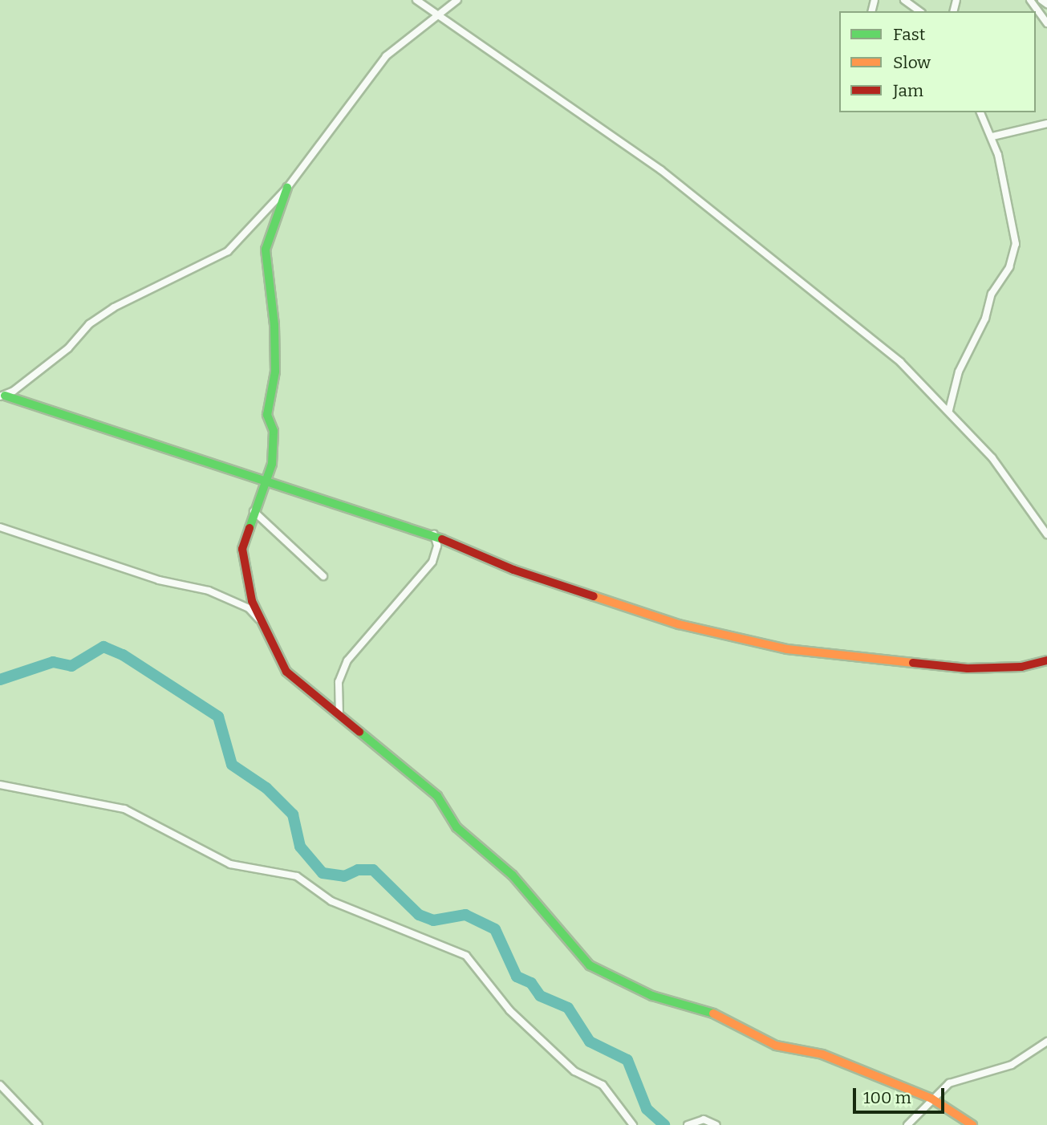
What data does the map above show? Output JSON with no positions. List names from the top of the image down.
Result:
{
  "legend": ["Fast", "Slow", "Jam"],
  "scale_bar": "100 m"
}
